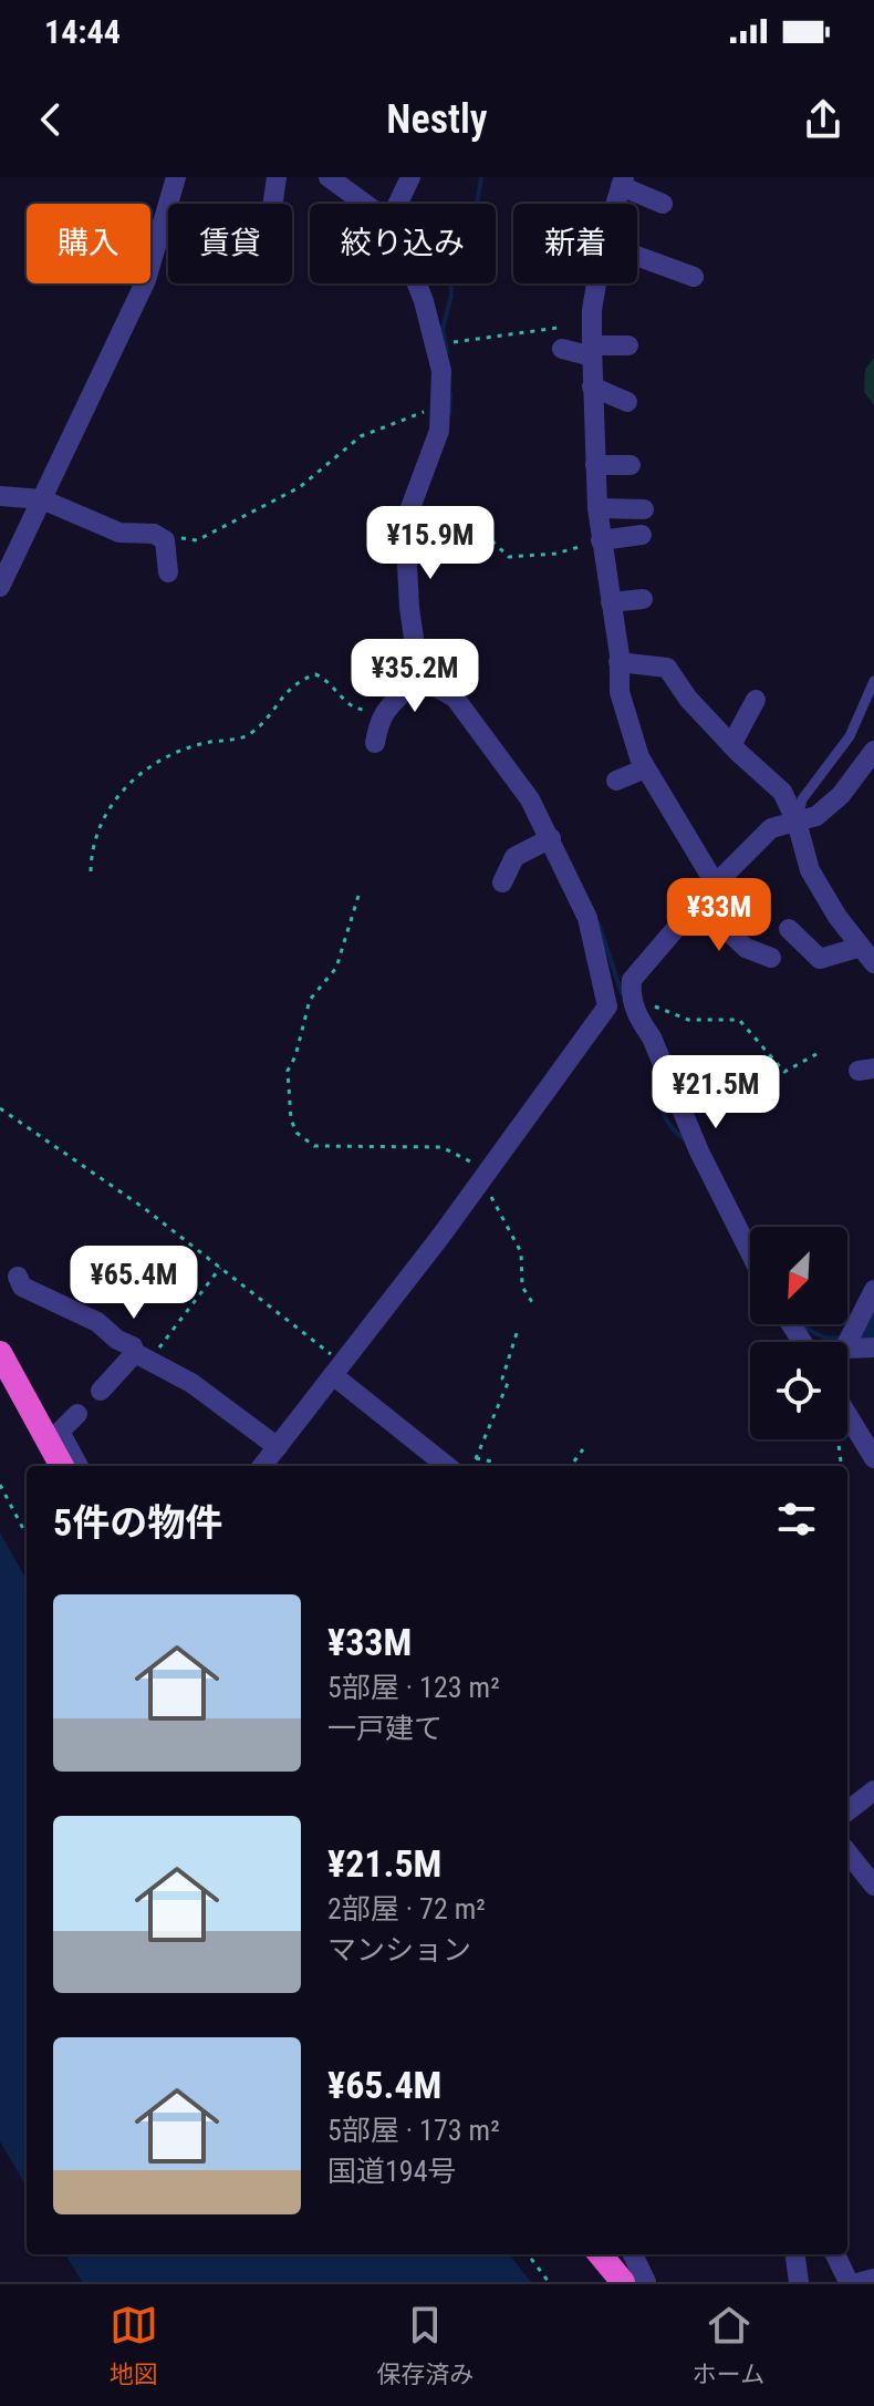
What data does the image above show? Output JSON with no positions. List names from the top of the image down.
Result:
{
  "north": "bottom left",
  "page": {
    "status": "14:44",
    "header": "Nestly",
    "chip": [
      "購入",
      "賃貸",
      "絞り込み",
      "新着"
    ],
    "price": [
      "¥15.9M",
      "¥35.2M",
      "¥33M",
      "¥21.5M",
      "¥65.4M"
    ],
    "heading": "5件の物件",
    "list": [
      {
        "name": "¥33M",
        "note": "5部屋 · 123 m² · 一戸建て"
      },
      {
        "name": "¥21.5M",
        "note": "2部屋 · 72 m² · マンション"
      },
      {
        "name": "¥65.4M",
        "note": "5部屋 · 173 m² · 国道194号"
      }
    ],
    "tabs": ["地図", "保存済み", "ホーム"]
  }
}
